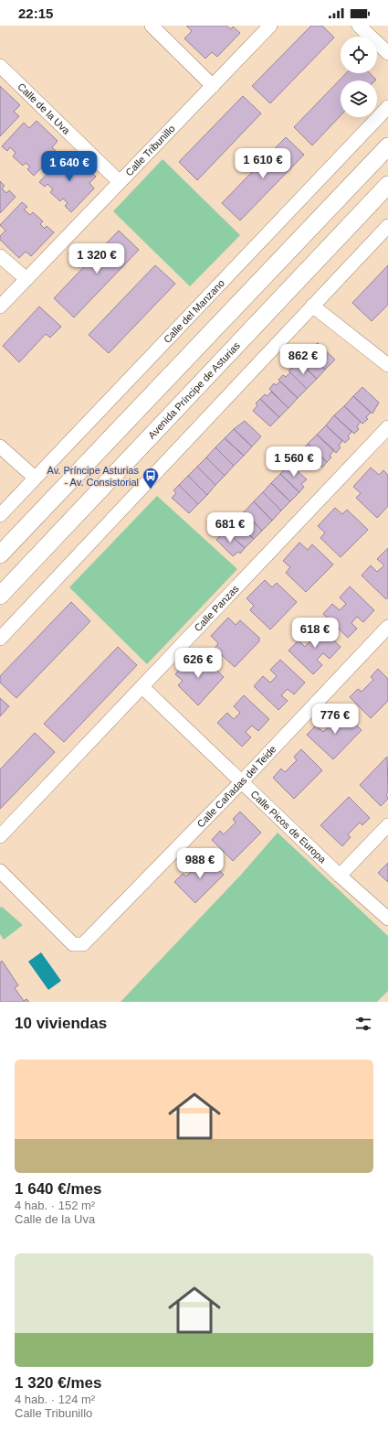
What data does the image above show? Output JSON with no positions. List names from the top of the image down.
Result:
{
  "streets": {
    "street": [
      "Calle de la Uva",
      "Calle Tribunillo",
      "Calle del Manzano",
      "Avenida Príncipe de Asturias",
      "Calle Panzas",
      "Calle Cañadas del Teide",
      "Calle Picos de Europa"
    ]
  },
  "crossings": [
    ["Calle de la Uva", "Calle Tribunillo"],
    ["Calle Panzas", "Calle Picos de Europa"],
    ["Calle Cañadas del Teide", "Calle Picos de Europa"]
  ],
  "places": {
    "bus stop": ["Av. Príncipe Asturias - Av. Consistorial"]
  },
  "page": {
    "status": "22:15",
    "price": [
      "1 610 €",
      "1 640 €",
      "1 320 €",
      "862 €",
      "1 560 €",
      "681 €",
      "618 €",
      "626 €",
      "776 €",
      "988 €"
    ],
    "heading": "10 viviendas",
    "list": [
      {
        "name": "1 640 €/mes",
        "note": "4 hab. · 152 m² · Calle de la Uva"
      },
      {
        "name": "1 320 €/mes",
        "note": "4 hab. · 124 m² · Calle Tribunillo"
      }
    ]
  }
}
